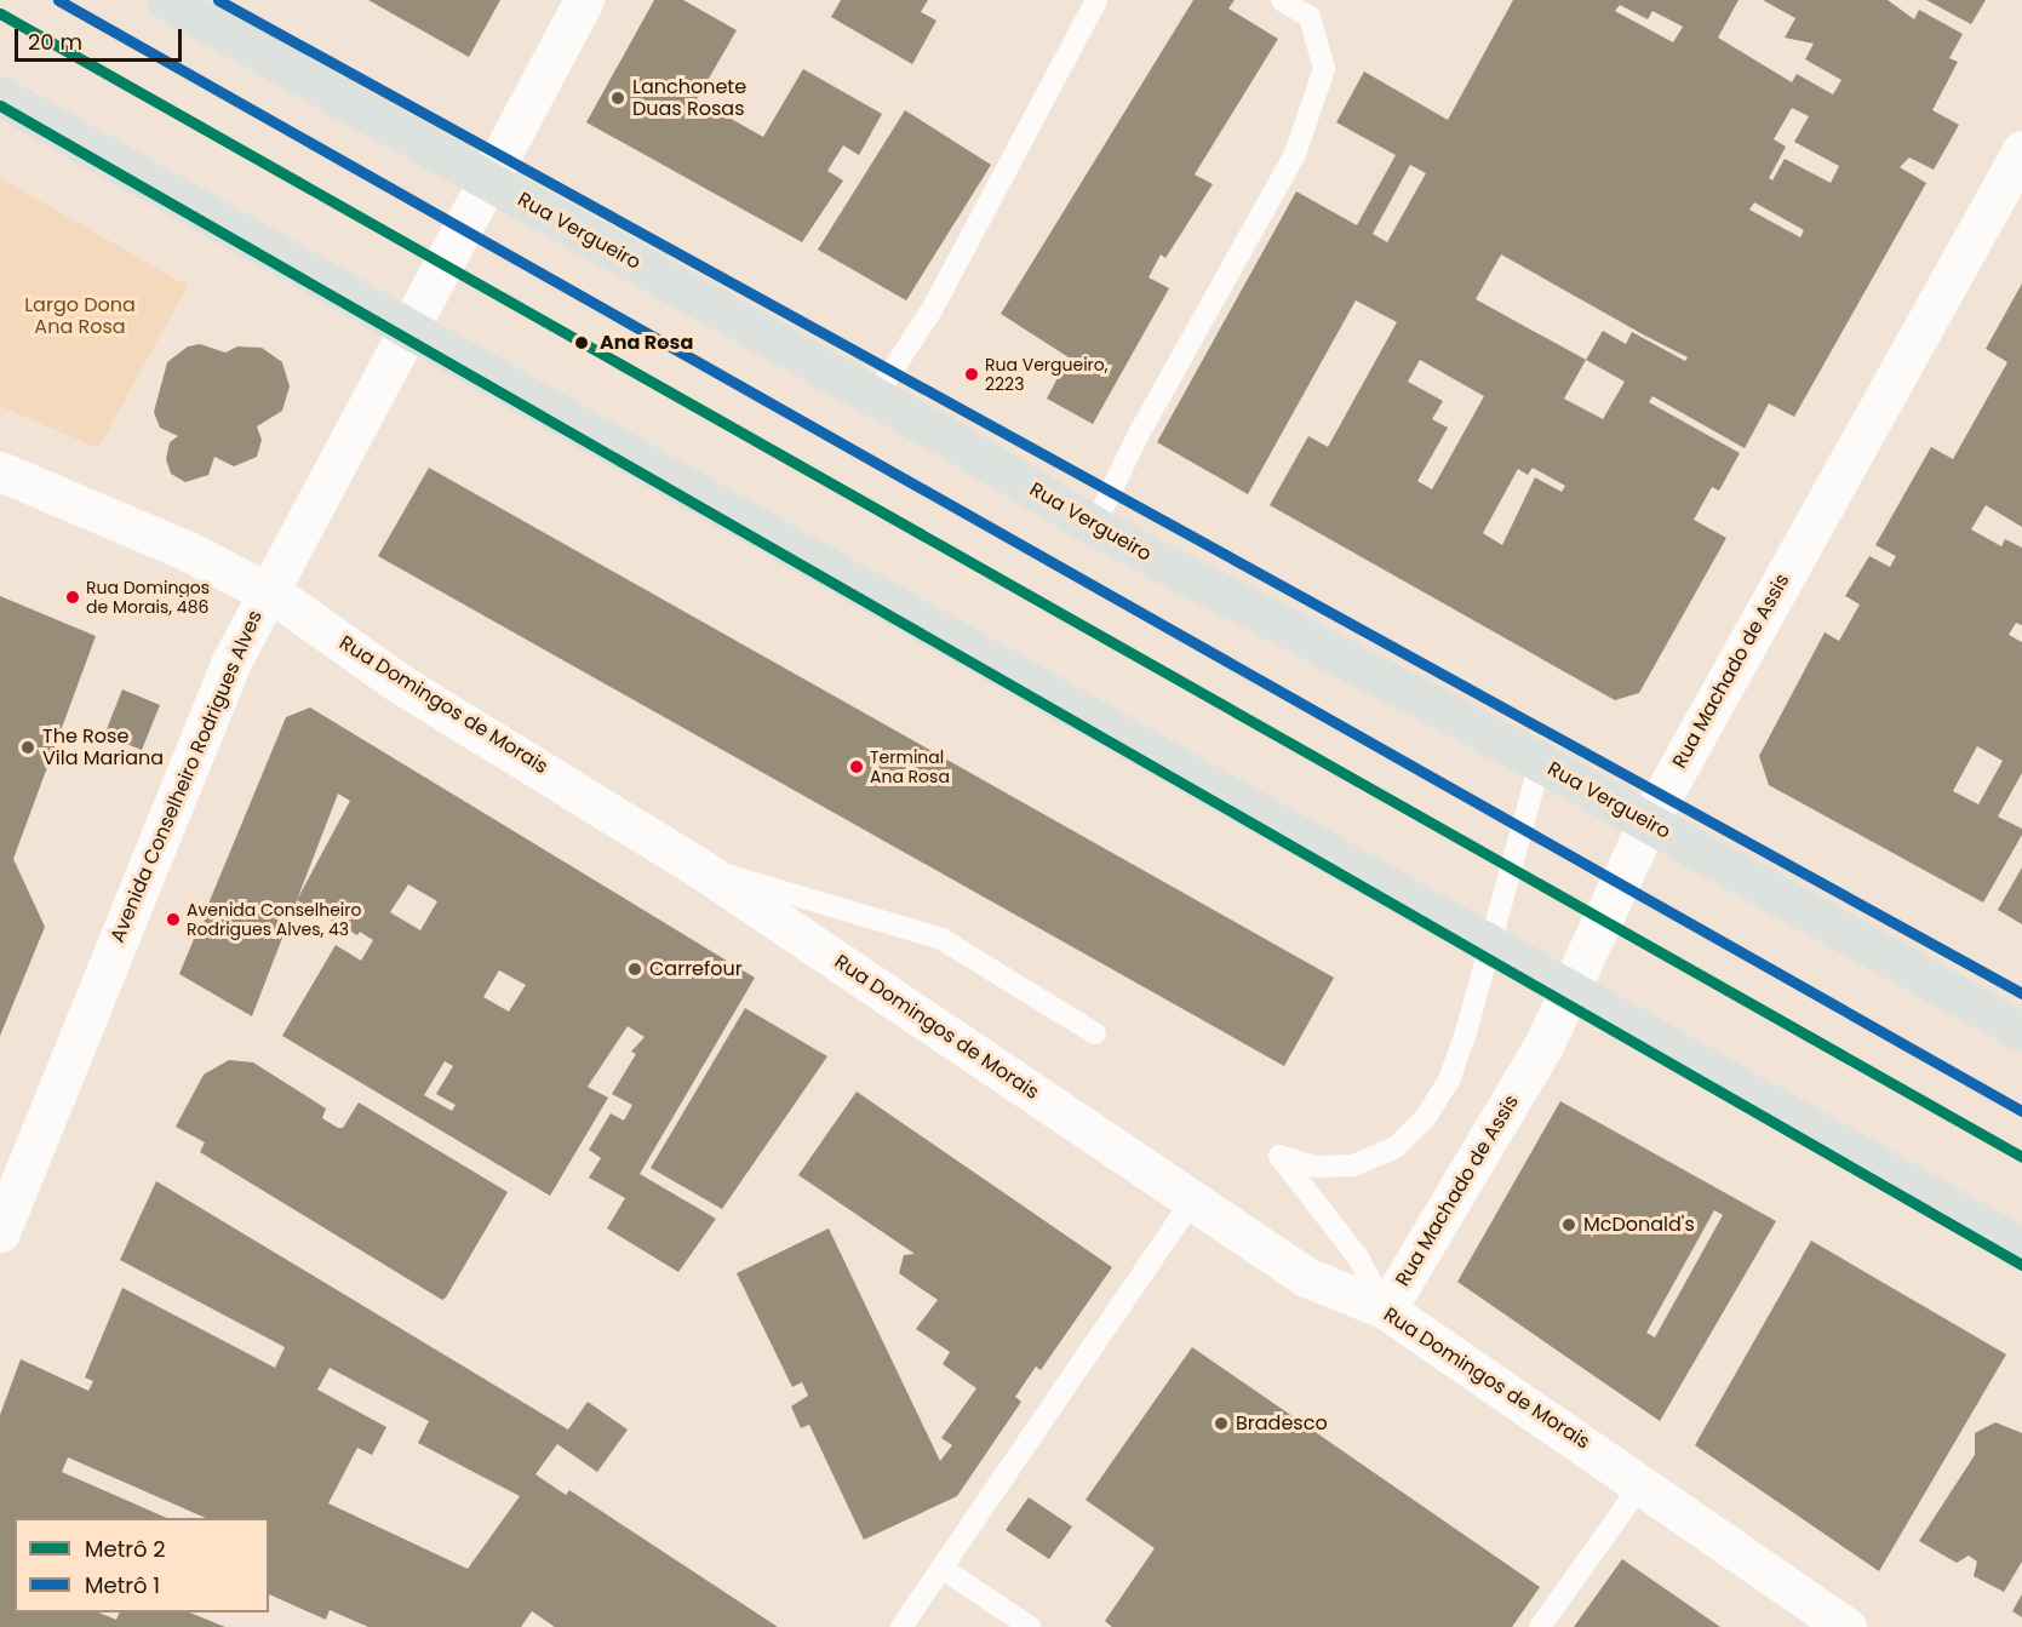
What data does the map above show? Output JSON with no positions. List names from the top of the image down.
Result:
{
  "streets": {
    "main road": ["Rua Vergueiro"],
    "street": ["Rua Machado de Assis", "Rua Domingos de Morais", "Avenida Conselheiro Rodrigues Alves"]
  },
  "crossings": [
    ["Rua Vergueiro", "Rua Machado de Assis"],
    ["Rua Vergueiro", "Avenida Conselheiro Rodrigues Alves"],
    ["Rua Machado de Assis", "Rua Domingos de Morais"],
    ["Rua Domingos de Morais", "Avenida Conselheiro Rodrigues Alves"]
  ],
  "parks": ["Largo Dona Ana Rosa"],
  "places": [
    "Lanchonete Duas Rosas",
    "Ana Rosa",
    "Rua Vergueiro, 2223",
    "Rua Domingos de Morais, 486",
    "The Rose Vila Mariana",
    "Terminal Ana Rosa",
    "Avenida Conselheiro Rodrigues Alves, 43",
    "Carrefour",
    "McDonald's",
    "Bradesco"
  ],
  "lines": ["metro line 1", "metro line 2"],
  "legend": ["Metrô 2", "Metrô 1"],
  "scale_bar": "20 m"
}
